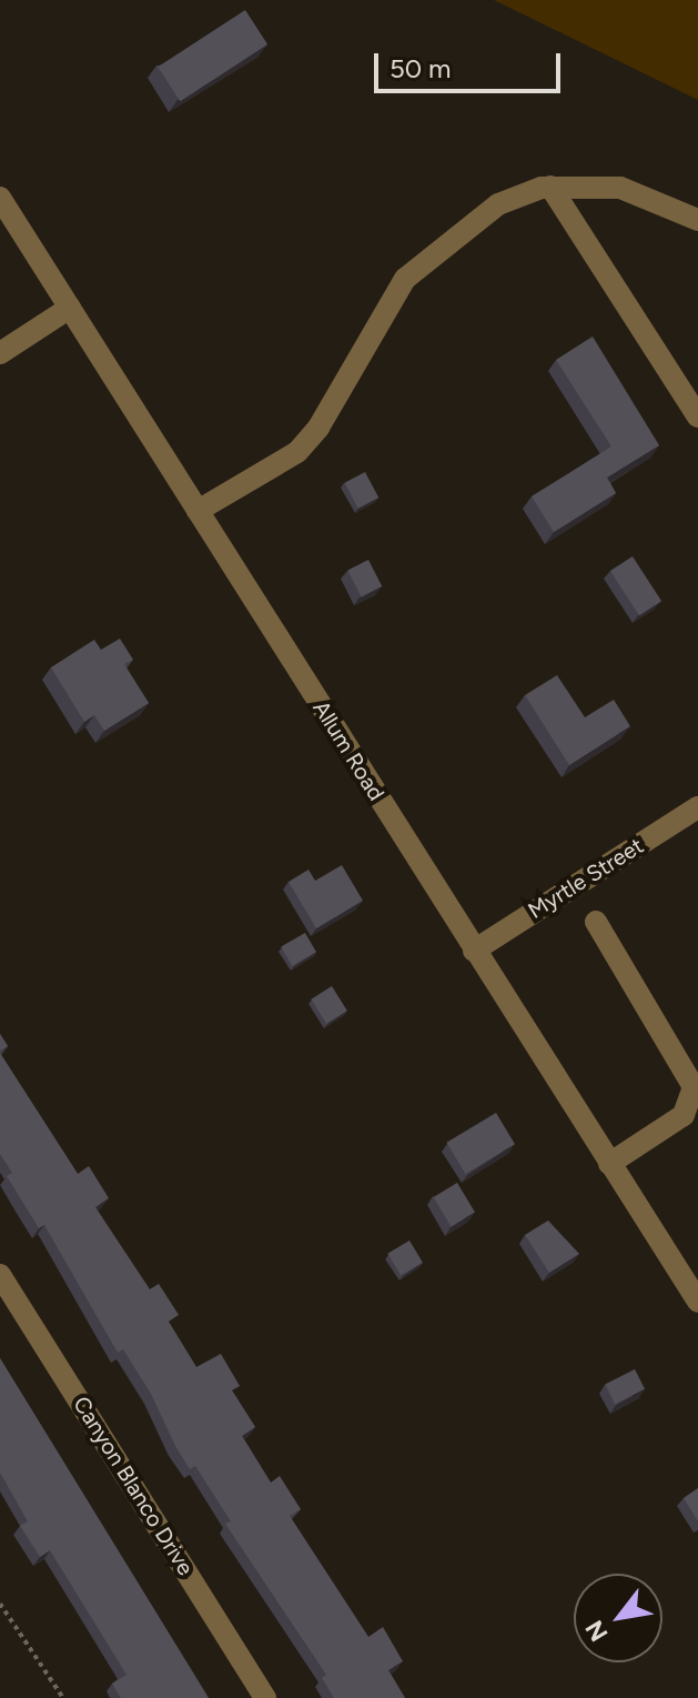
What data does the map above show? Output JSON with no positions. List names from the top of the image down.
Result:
{
  "streets": {
    "street": ["Allum Road", "Myrtle Street", "Canyon Blanco Drive"]
  },
  "crossings": [
    ["Allum Road", "Myrtle Street"]
  ],
  "scale_bar": "50 m",
  "north": "bottom left"
}
